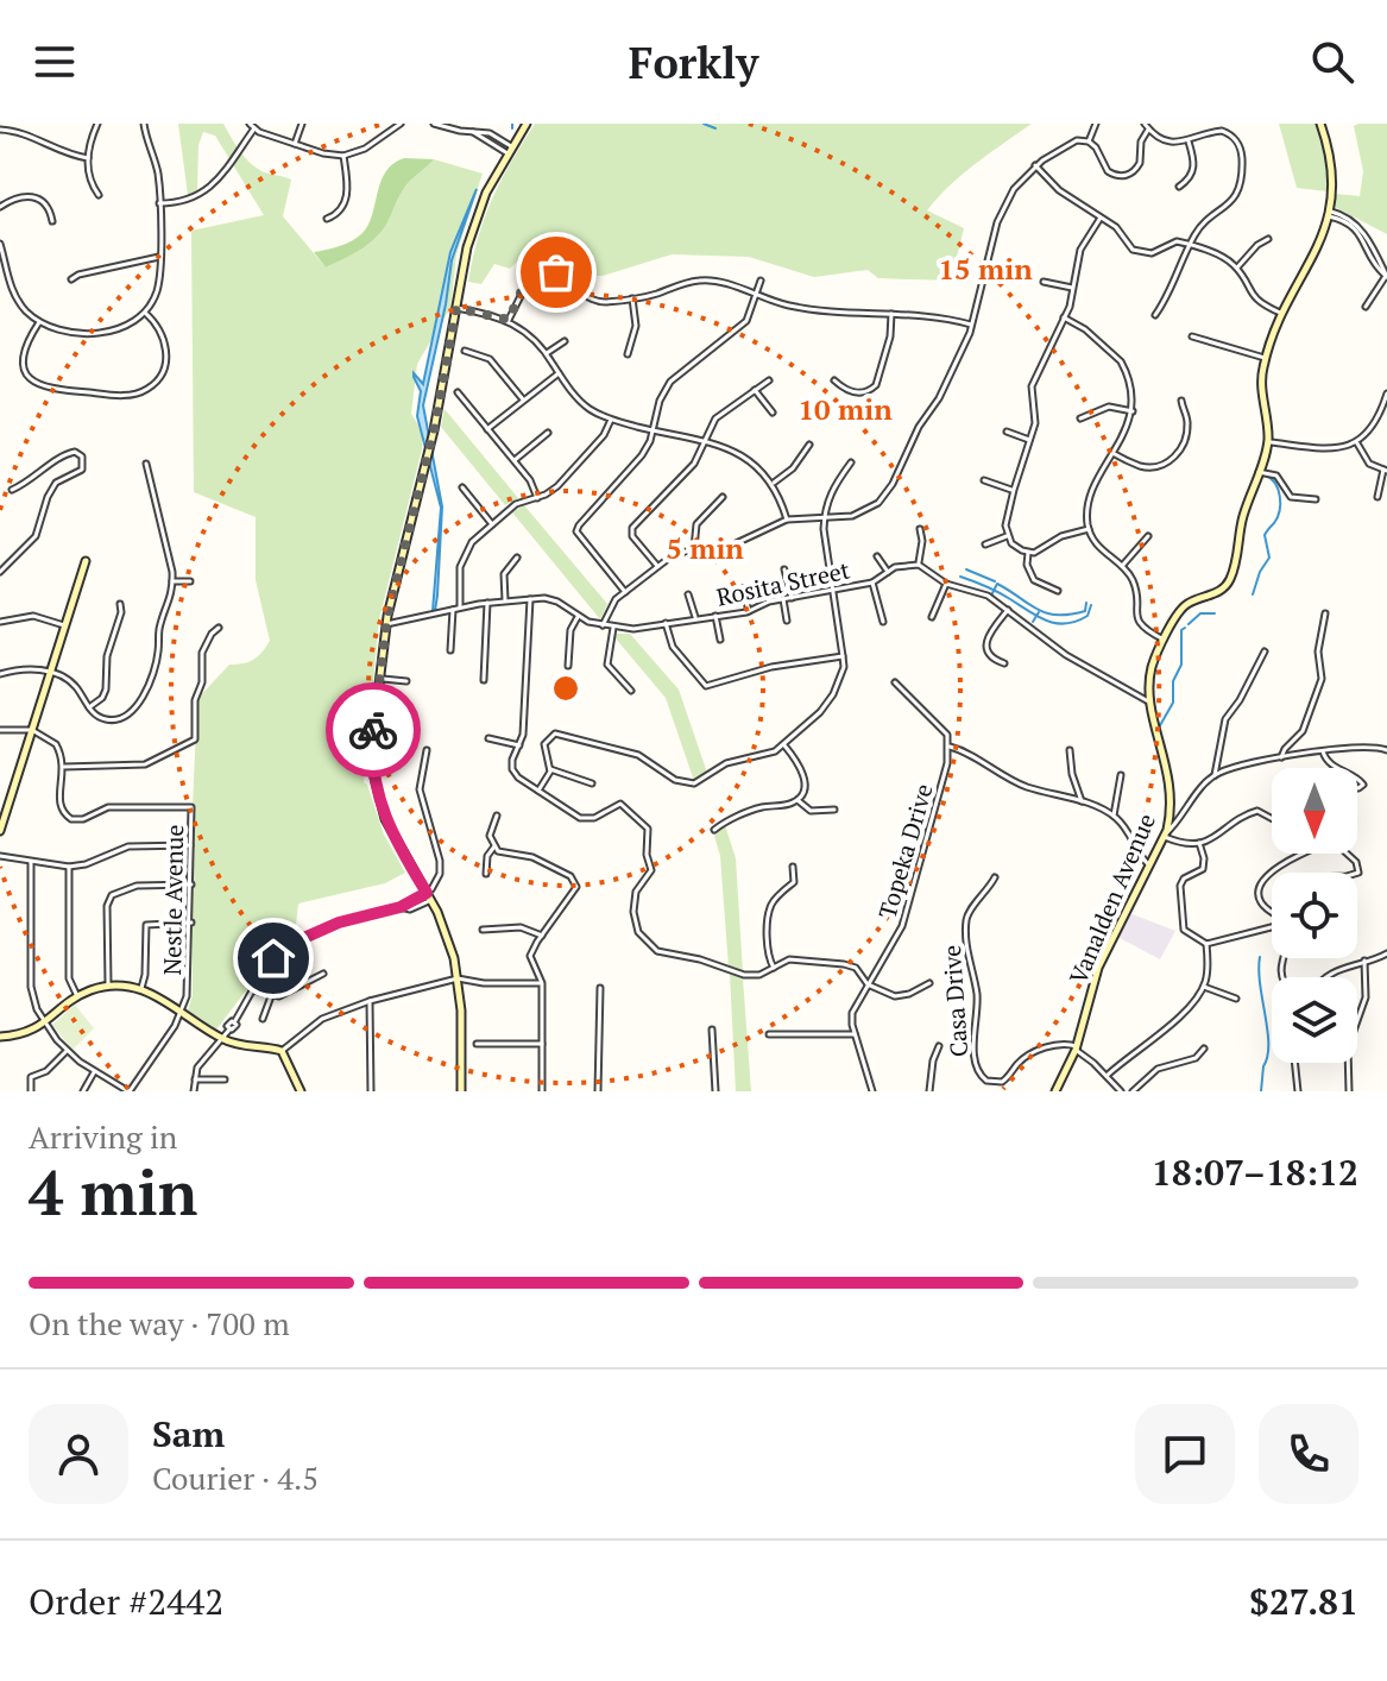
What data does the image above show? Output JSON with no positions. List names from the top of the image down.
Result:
{
  "streets": {
    "main road": ["Vanalden Avenue"],
    "street": [
      "Rosita Street",
      "Topeka Drive",
      "Nestle Avenue",
      "Casa Drive"
    ]
  },
  "crossings": [
    ["Vanalden Avenue", "Casa Drive"]
  ],
  "north": "bottom",
  "page": {
    "header": "Forkly",
    "heading": ["4 min", "Arriving in", "18:07–18:12"],
    "panel": [
      "Sam",
      "Courier · 4.5",
      "Order #2442",
      "$27.81"
    ],
    "bar": "On the way · 700 m"
  },
  "rings": ["15 min", "10 min", "5 min"]
}
